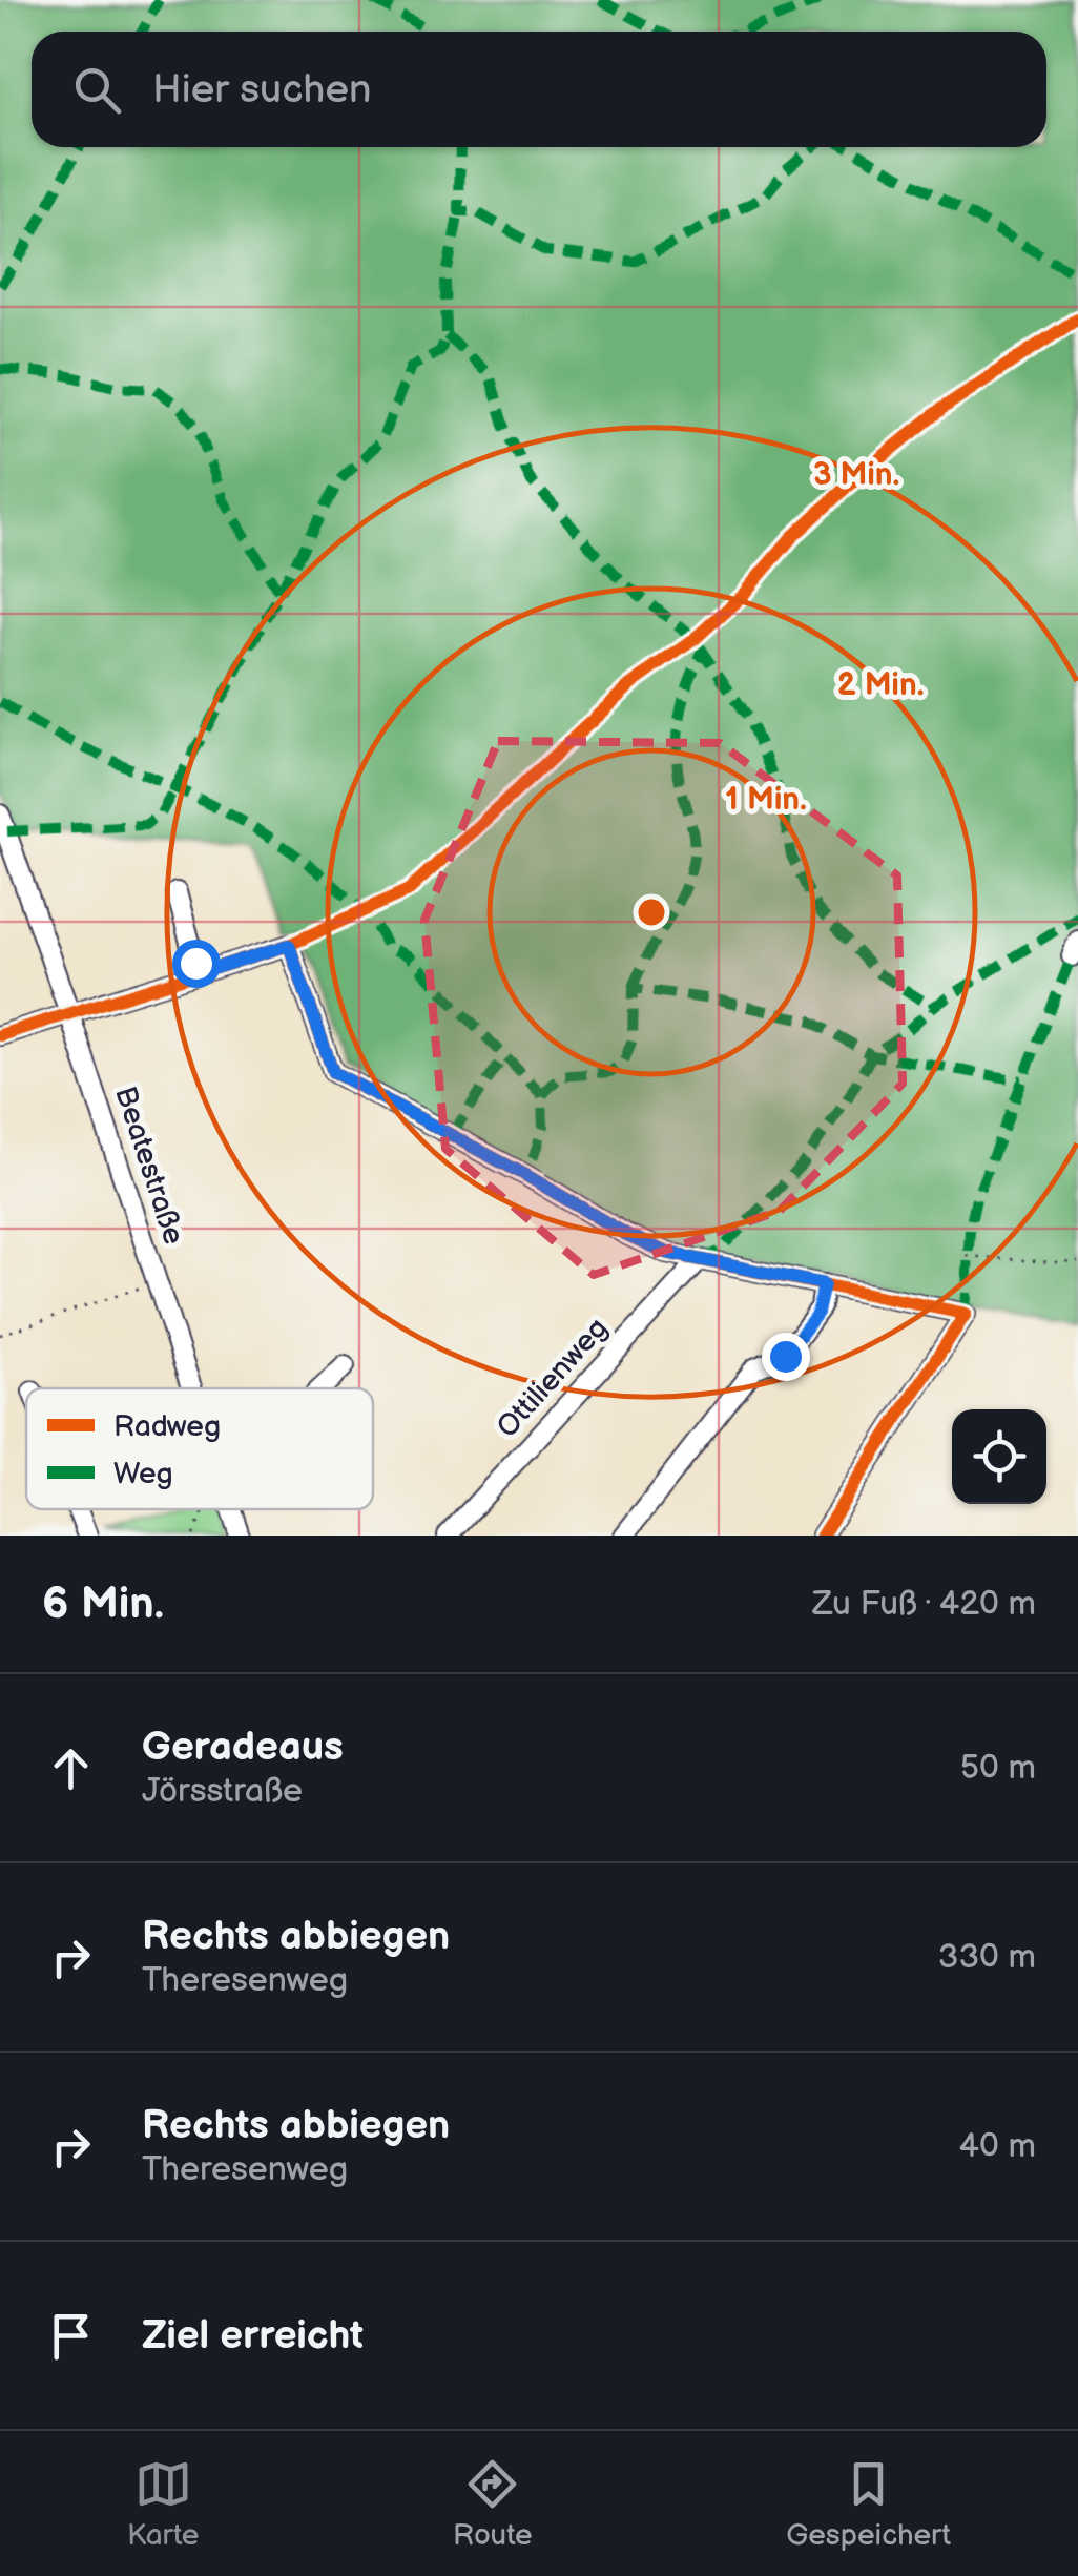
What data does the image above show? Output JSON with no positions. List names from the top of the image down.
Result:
{
  "streets": {
    "street": ["Beatestraße", "Ottilienweg"]
  },
  "legend": ["Radweg", "Weg"],
  "page": {
    "search": "Hier suchen",
    "heading": ["6 Min.", "Zu Fuß · 420 m"],
    "list": [
      ["Geradeaus", "Jörsstraße", "50 m"],
      ["Rechts abbiegen", "Theresenweg", "330 m"],
      ["Rechts abbiegen", "Theresenweg", "40 m"],
      "Ziel erreicht"
    ],
    "nav": ["Karte", "Route", "Gespeichert"]
  },
  "rings": ["3 Min.", "2 Min.", "1 Min."]
}
